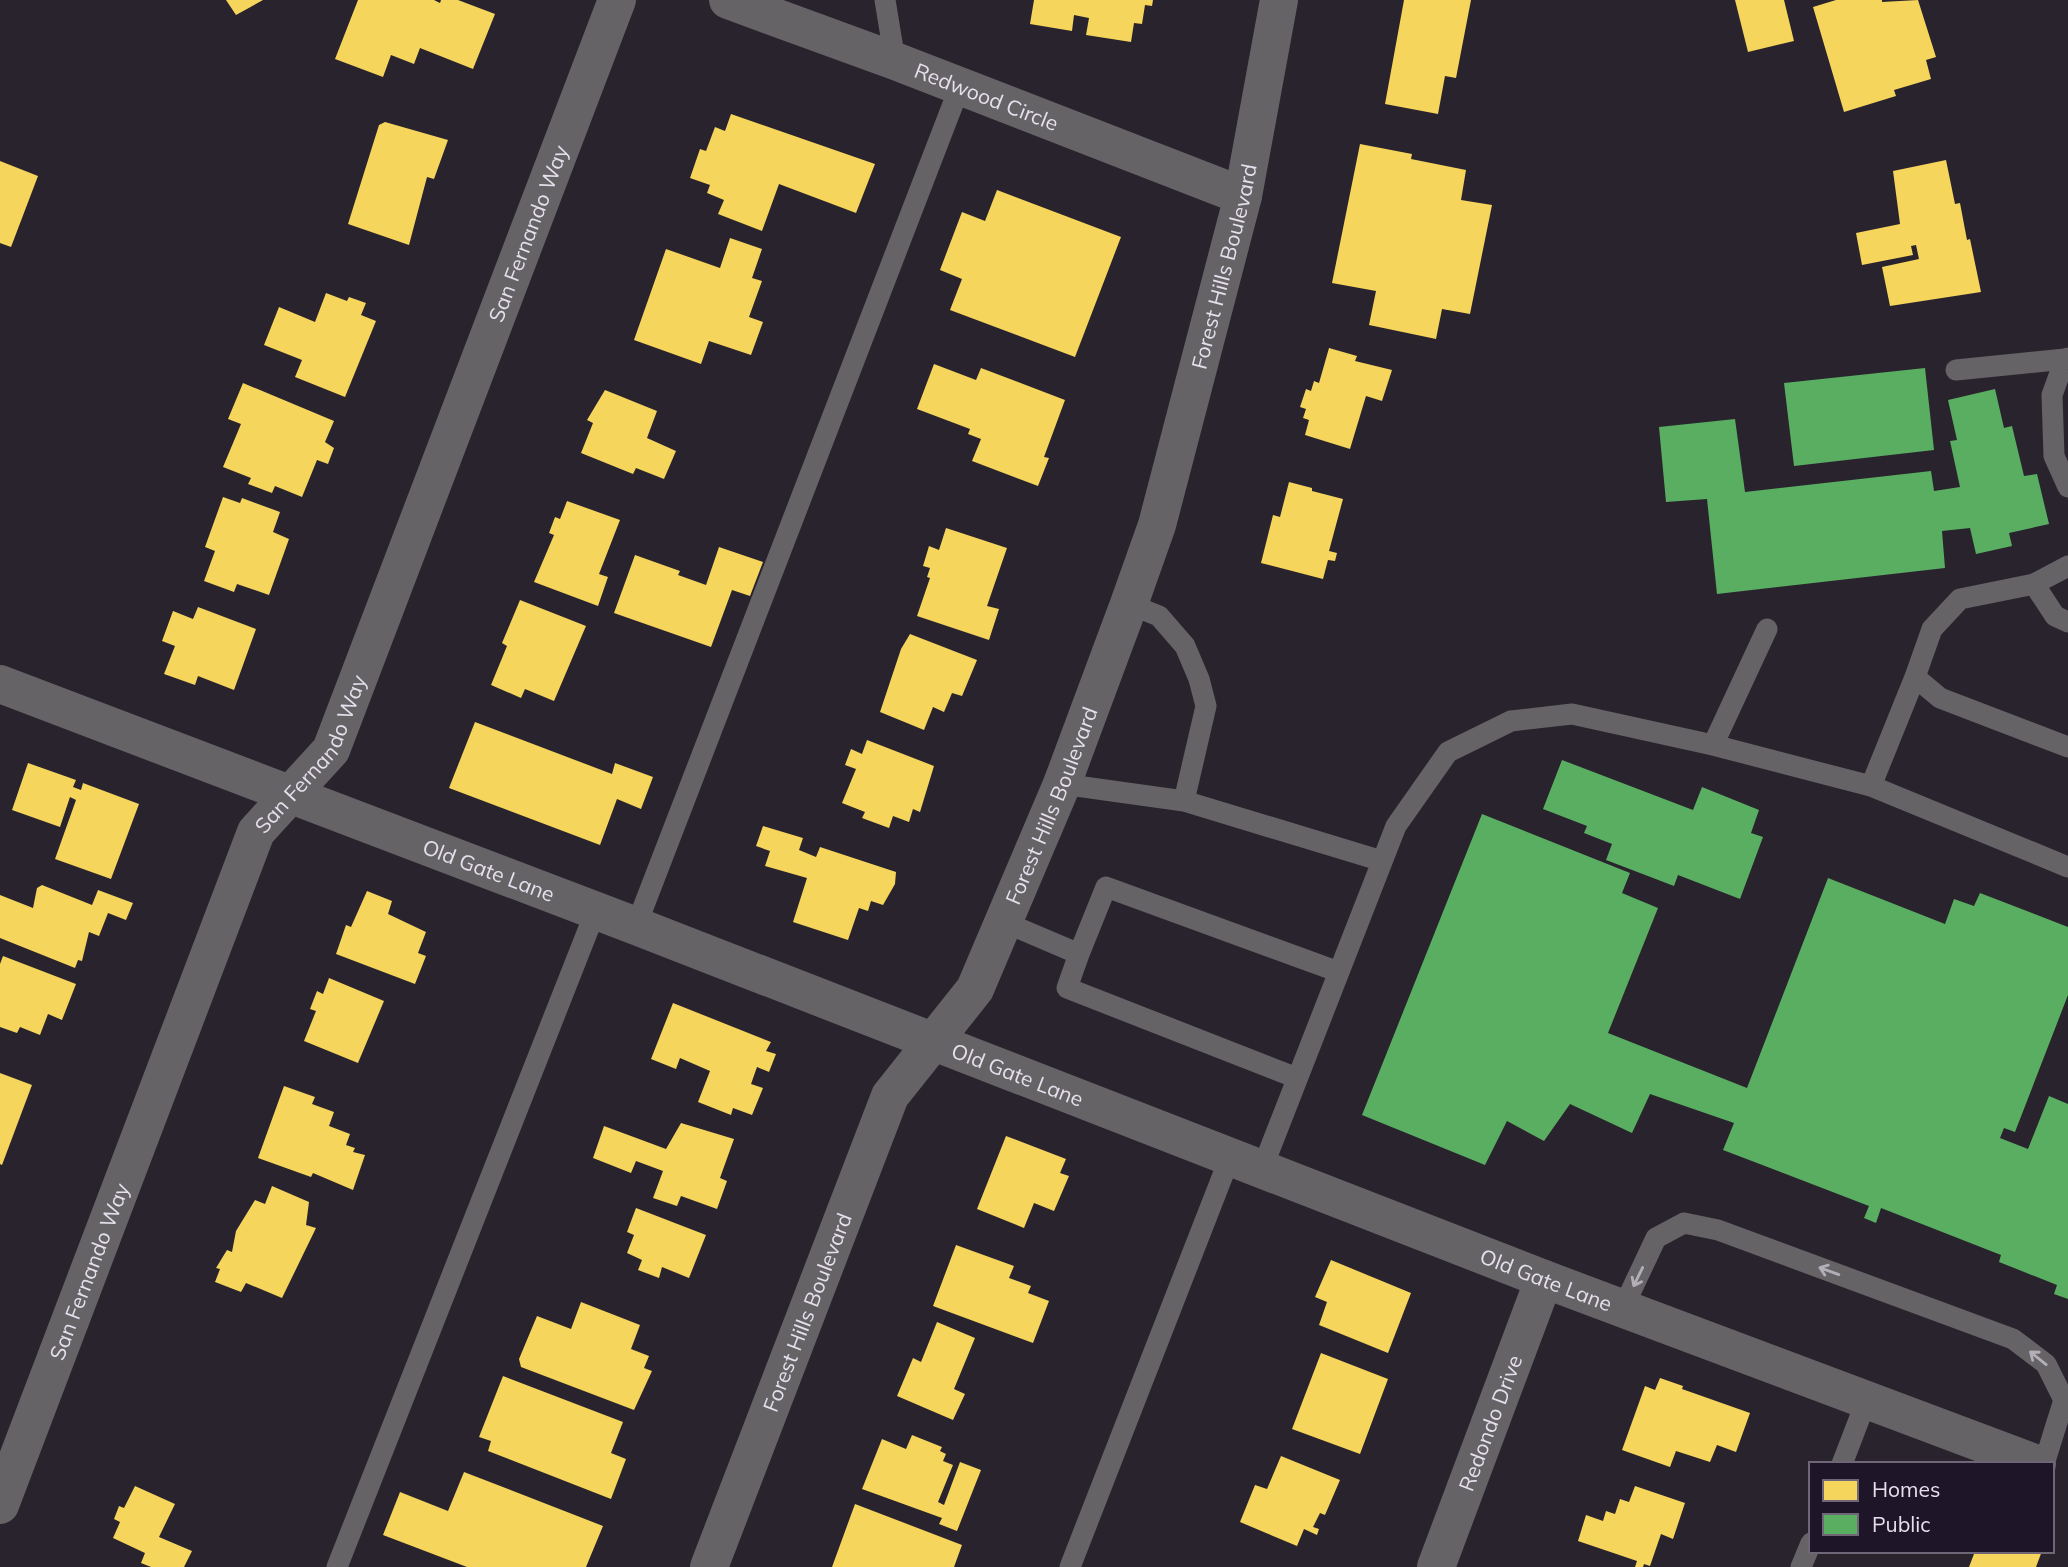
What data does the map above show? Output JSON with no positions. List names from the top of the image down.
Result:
{
  "streets": {
    "street": [
      "Redwood Circle",
      "San Fernando Way",
      "Forest Hills Boulevard",
      "Old Gate Lane",
      "Redondo Drive"
    ]
  },
  "crossings": [
    ["Redwood Circle", "Forest Hills Boulevard"],
    ["San Fernando Way", "Old Gate Lane"],
    ["Forest Hills Boulevard", "Old Gate Lane"],
    ["Old Gate Lane", "Redondo Drive"]
  ],
  "legend": ["Homes", "Public"]
}
